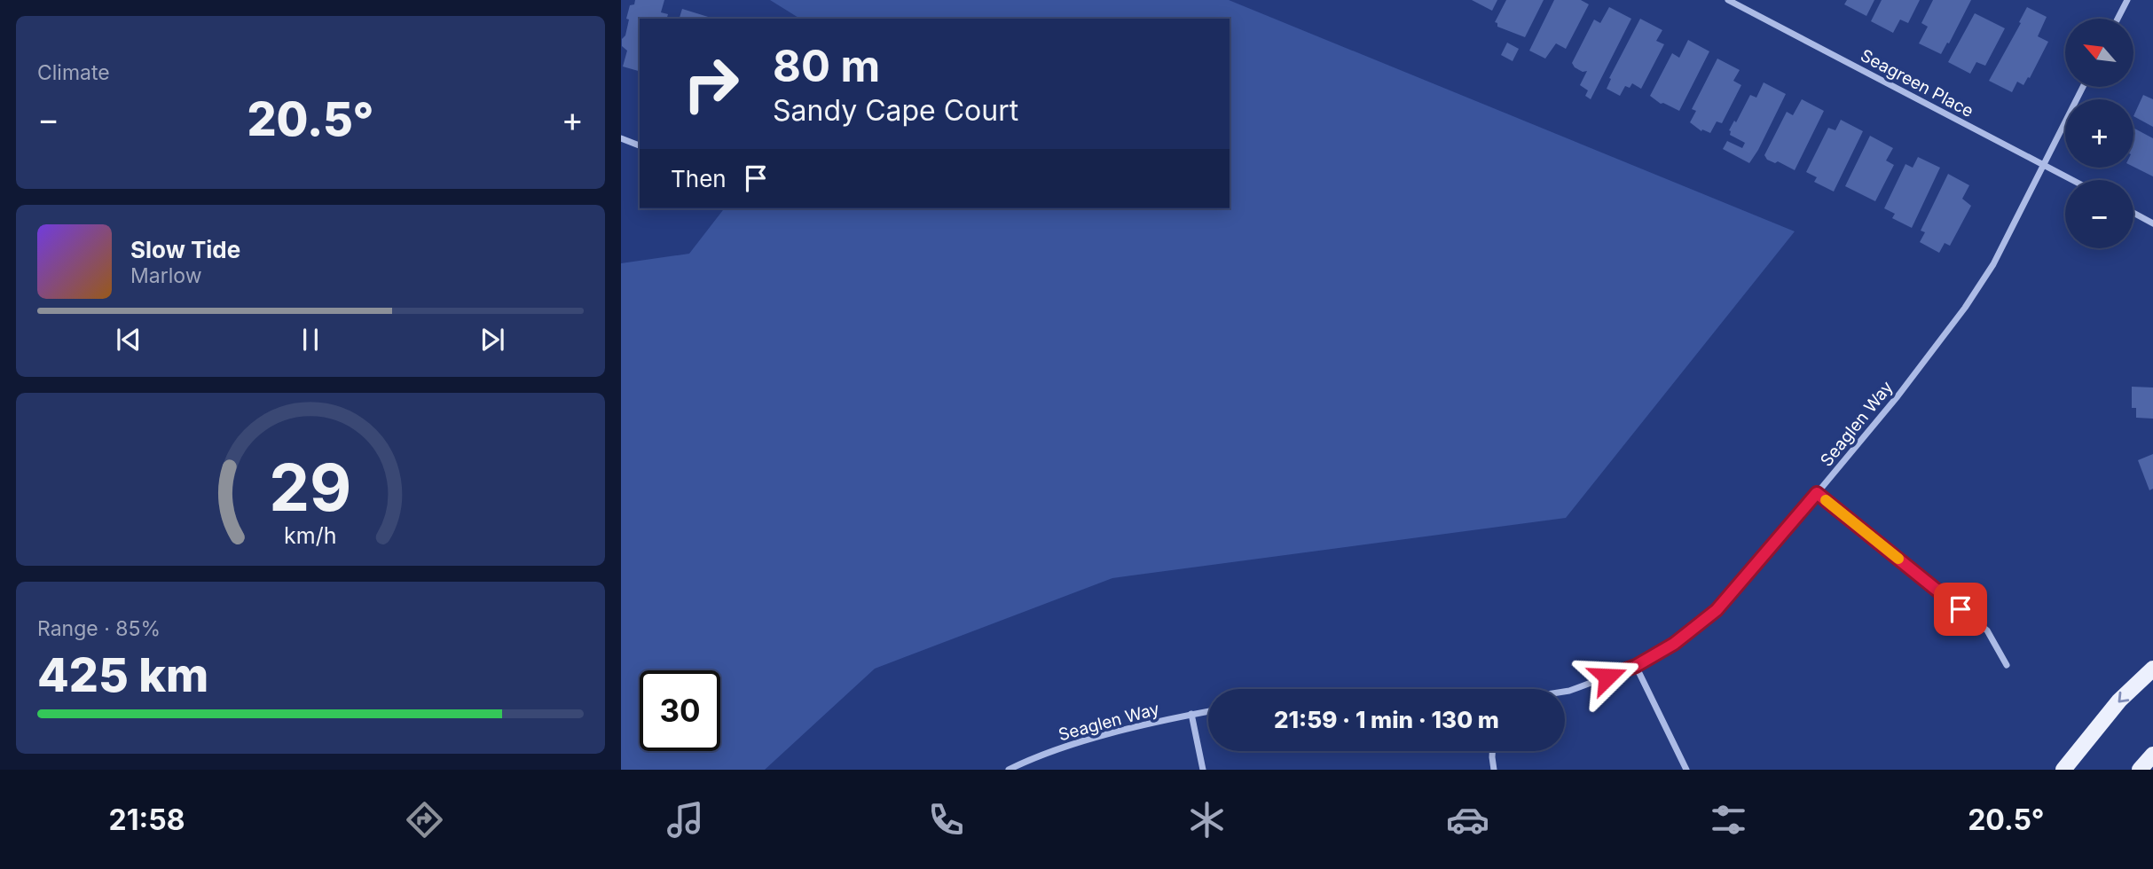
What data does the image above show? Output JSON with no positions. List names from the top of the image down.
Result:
{
  "streets": {
    "street": ["Seagreen Place", "Seaglen Way"]
  },
  "crossings": [
    ["Seagreen Place", "Seaglen Way"]
  ],
  "north": "top left",
  "page": {
    "tile": [
      "Climate",
      ["Range · 85%", "425 km"]
    ],
    "map_buttons": ["+", "−"],
    "turn": ["80 m", "Sandy Cape Court"],
    "heat": ["−", "20.5°", "+"],
    "then": "Then",
    "song": ["Slow Tide", "Marlow"],
    "limit": "30",
    "trip": "21:59 · 1 min · 130 m",
    "tabs": ["21:58", "20.5°"],
    "gauge": ["29", "km/h"]
  }
}
